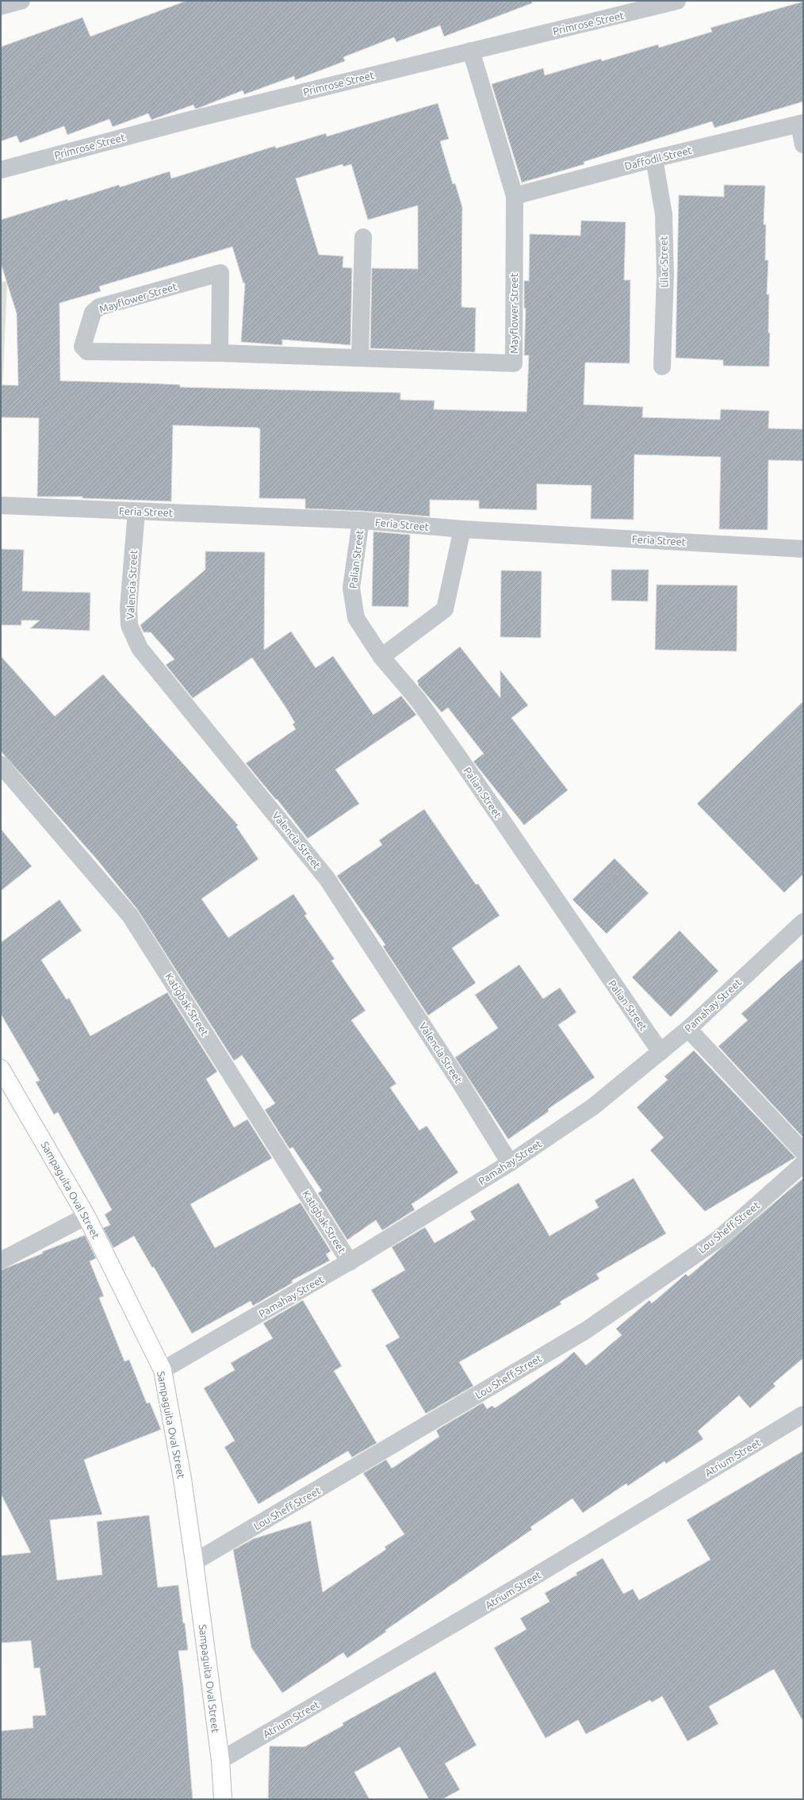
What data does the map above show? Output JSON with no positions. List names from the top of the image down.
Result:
{
  "streets": {
    "main road": ["Sampaguita Oval Street"],
    "street": [
      "Primrose Street",
      "Daffodil Street",
      "Lilac Street",
      "Mayflower Street",
      "Feria Street",
      "Palian Street",
      "Valencia Street",
      "Katigbak Street",
      "Pamahay Street",
      "Lou Sheff Street",
      "Atrium Street"
    ]
  },
  "crossings": [
    ["Primrose Street", "Mayflower Street"],
    ["Daffodil Street", "Lilac Street"],
    ["Daffodil Street", "Mayflower Street"],
    ["Feria Street", "Palian Street"],
    ["Feria Street", "Valencia Street"],
    ["Palian Street", "Pamahay Street"],
    ["Valencia Street", "Pamahay Street"],
    ["Katigbak Street", "Pamahay Street"],
    ["Pamahay Street", "Sampaguita Oval Street"],
    ["Sampaguita Oval Street", "Lou Sheff Street"],
    ["Sampaguita Oval Street", "Atrium Street"]
  ]
}
